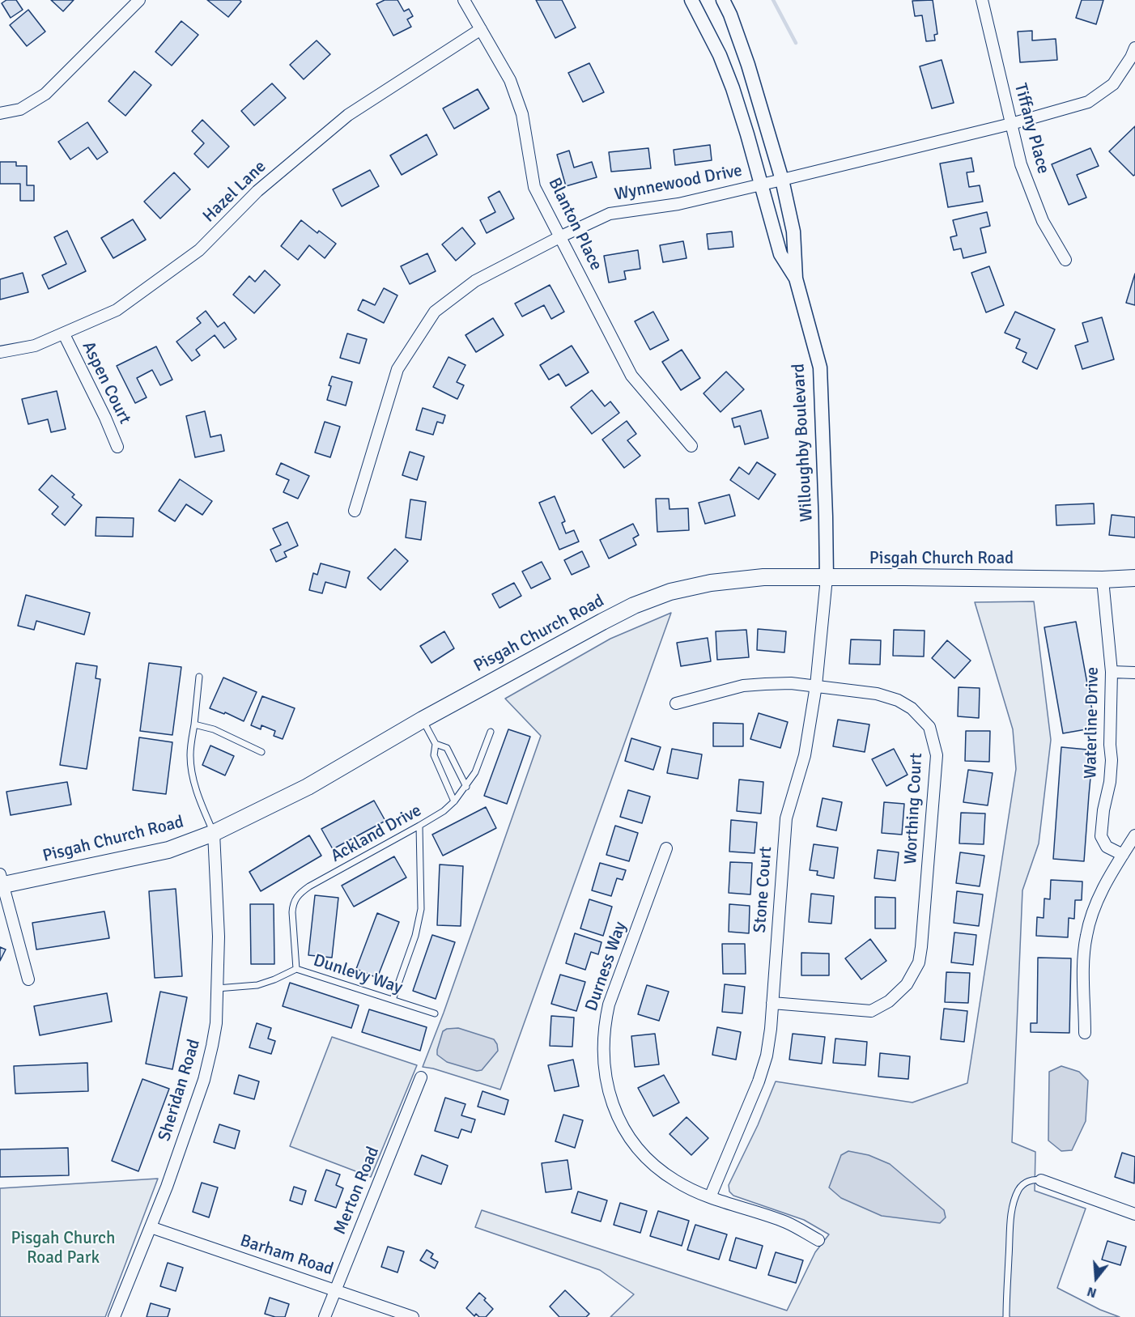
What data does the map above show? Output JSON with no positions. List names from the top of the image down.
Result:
{
  "streets": {
    "main road": ["Pisgah Church Road"],
    "street": [
      "Tiffany Place",
      "Wynnewood Drive",
      "Hazel Lane",
      "Blanton Place",
      "Aspen Court",
      "Willoughby Boulevard",
      "Waterline Drive",
      "Worthing Court",
      "Stone Court",
      "Durness Way",
      "Sheridan Road",
      "Merton Road",
      "Barham Road"
    ],
    "lane": ["Ackland Drive", "Dunlevy Way"]
  },
  "crossings": [
    ["Tiffany Place", "Wynnewood Drive"],
    ["Wynnewood Drive", "Blanton Place"],
    ["Wynnewood Drive", "Willoughby Boulevard"],
    ["Hazel Lane", "Blanton Place"],
    ["Hazel Lane", "Aspen Court"],
    ["Willoughby Boulevard", "Pisgah Church Road"],
    ["Willoughby Boulevard", "Stone Court"],
    ["Pisgah Church Road", "Waterline Drive"],
    ["Pisgah Church Road", "Stone Court"],
    ["Pisgah Church Road", "Sheridan Road"],
    ["Worthing Court", "Stone Court"],
    ["Ackland Drive", "Dunlevy Way"],
    ["Stone Court", "Durness Way"],
    ["Dunlevy Way", "Sheridan Road"],
    ["Sheridan Road", "Barham Road"],
    ["Merton Road", "Barham Road"]
  ],
  "parks": ["Pisgah Church Road Park"],
  "north": "bottom"
}
